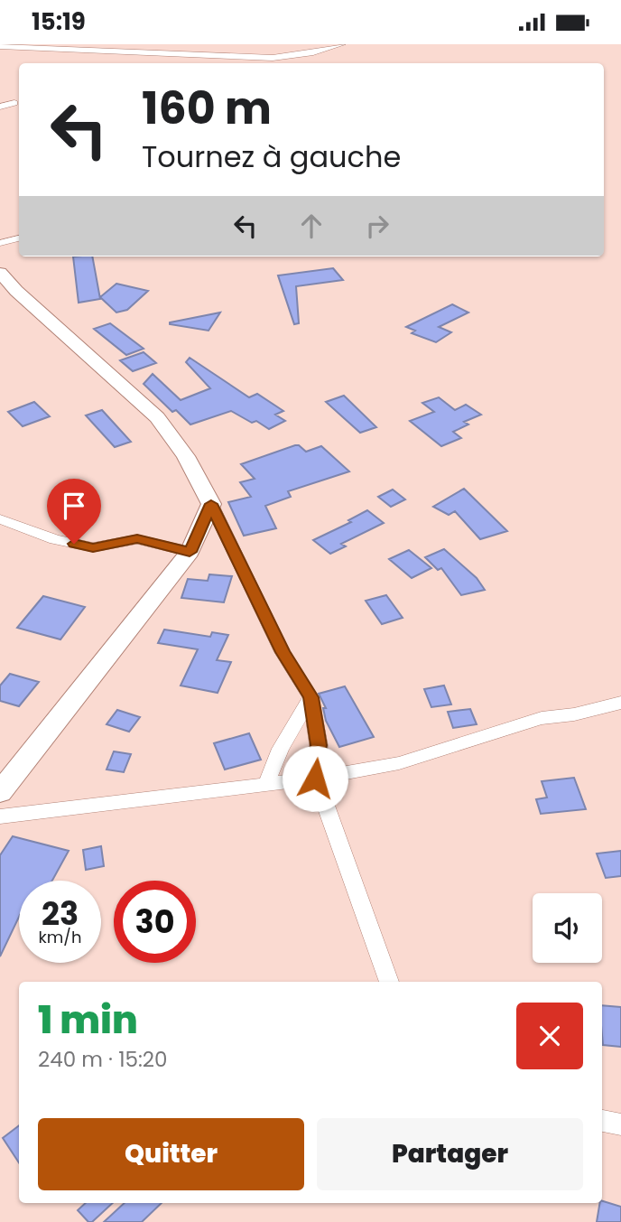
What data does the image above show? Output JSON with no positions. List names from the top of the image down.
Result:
{
  "page": {
    "status": "15:19",
    "turn": ["160 m", "Tournez à gauche"],
    "speed": "23 km/h",
    "limit": "30",
    "heading": ["1 min", "240 m · 15:20"],
    "buttons": ["Quitter", "Partager"]
  }
}
